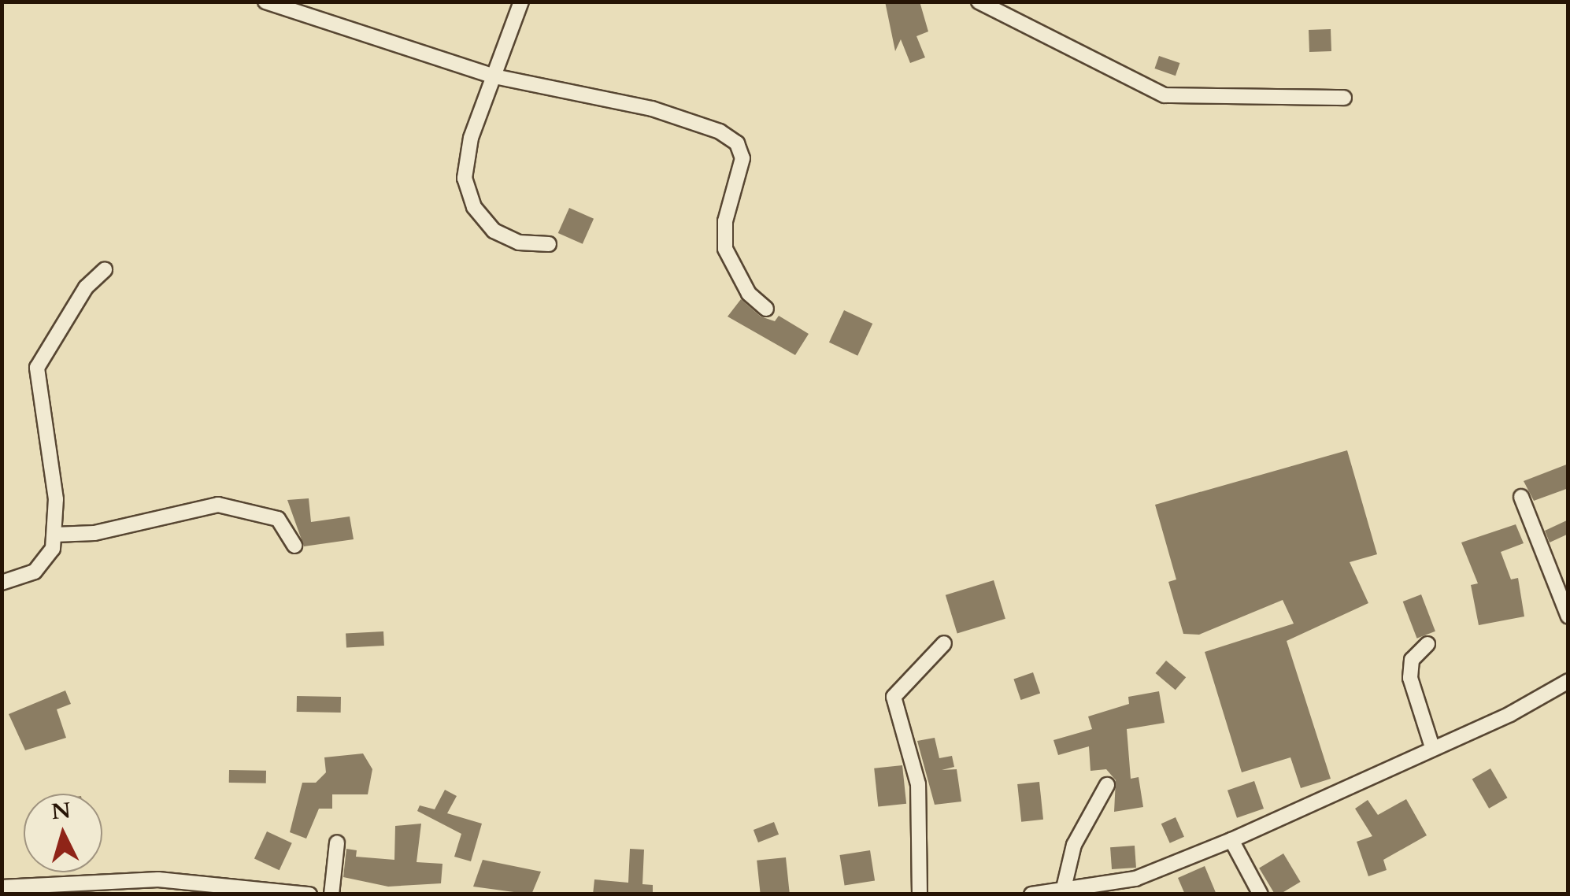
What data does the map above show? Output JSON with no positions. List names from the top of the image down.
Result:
{
  "north": "top"
}
